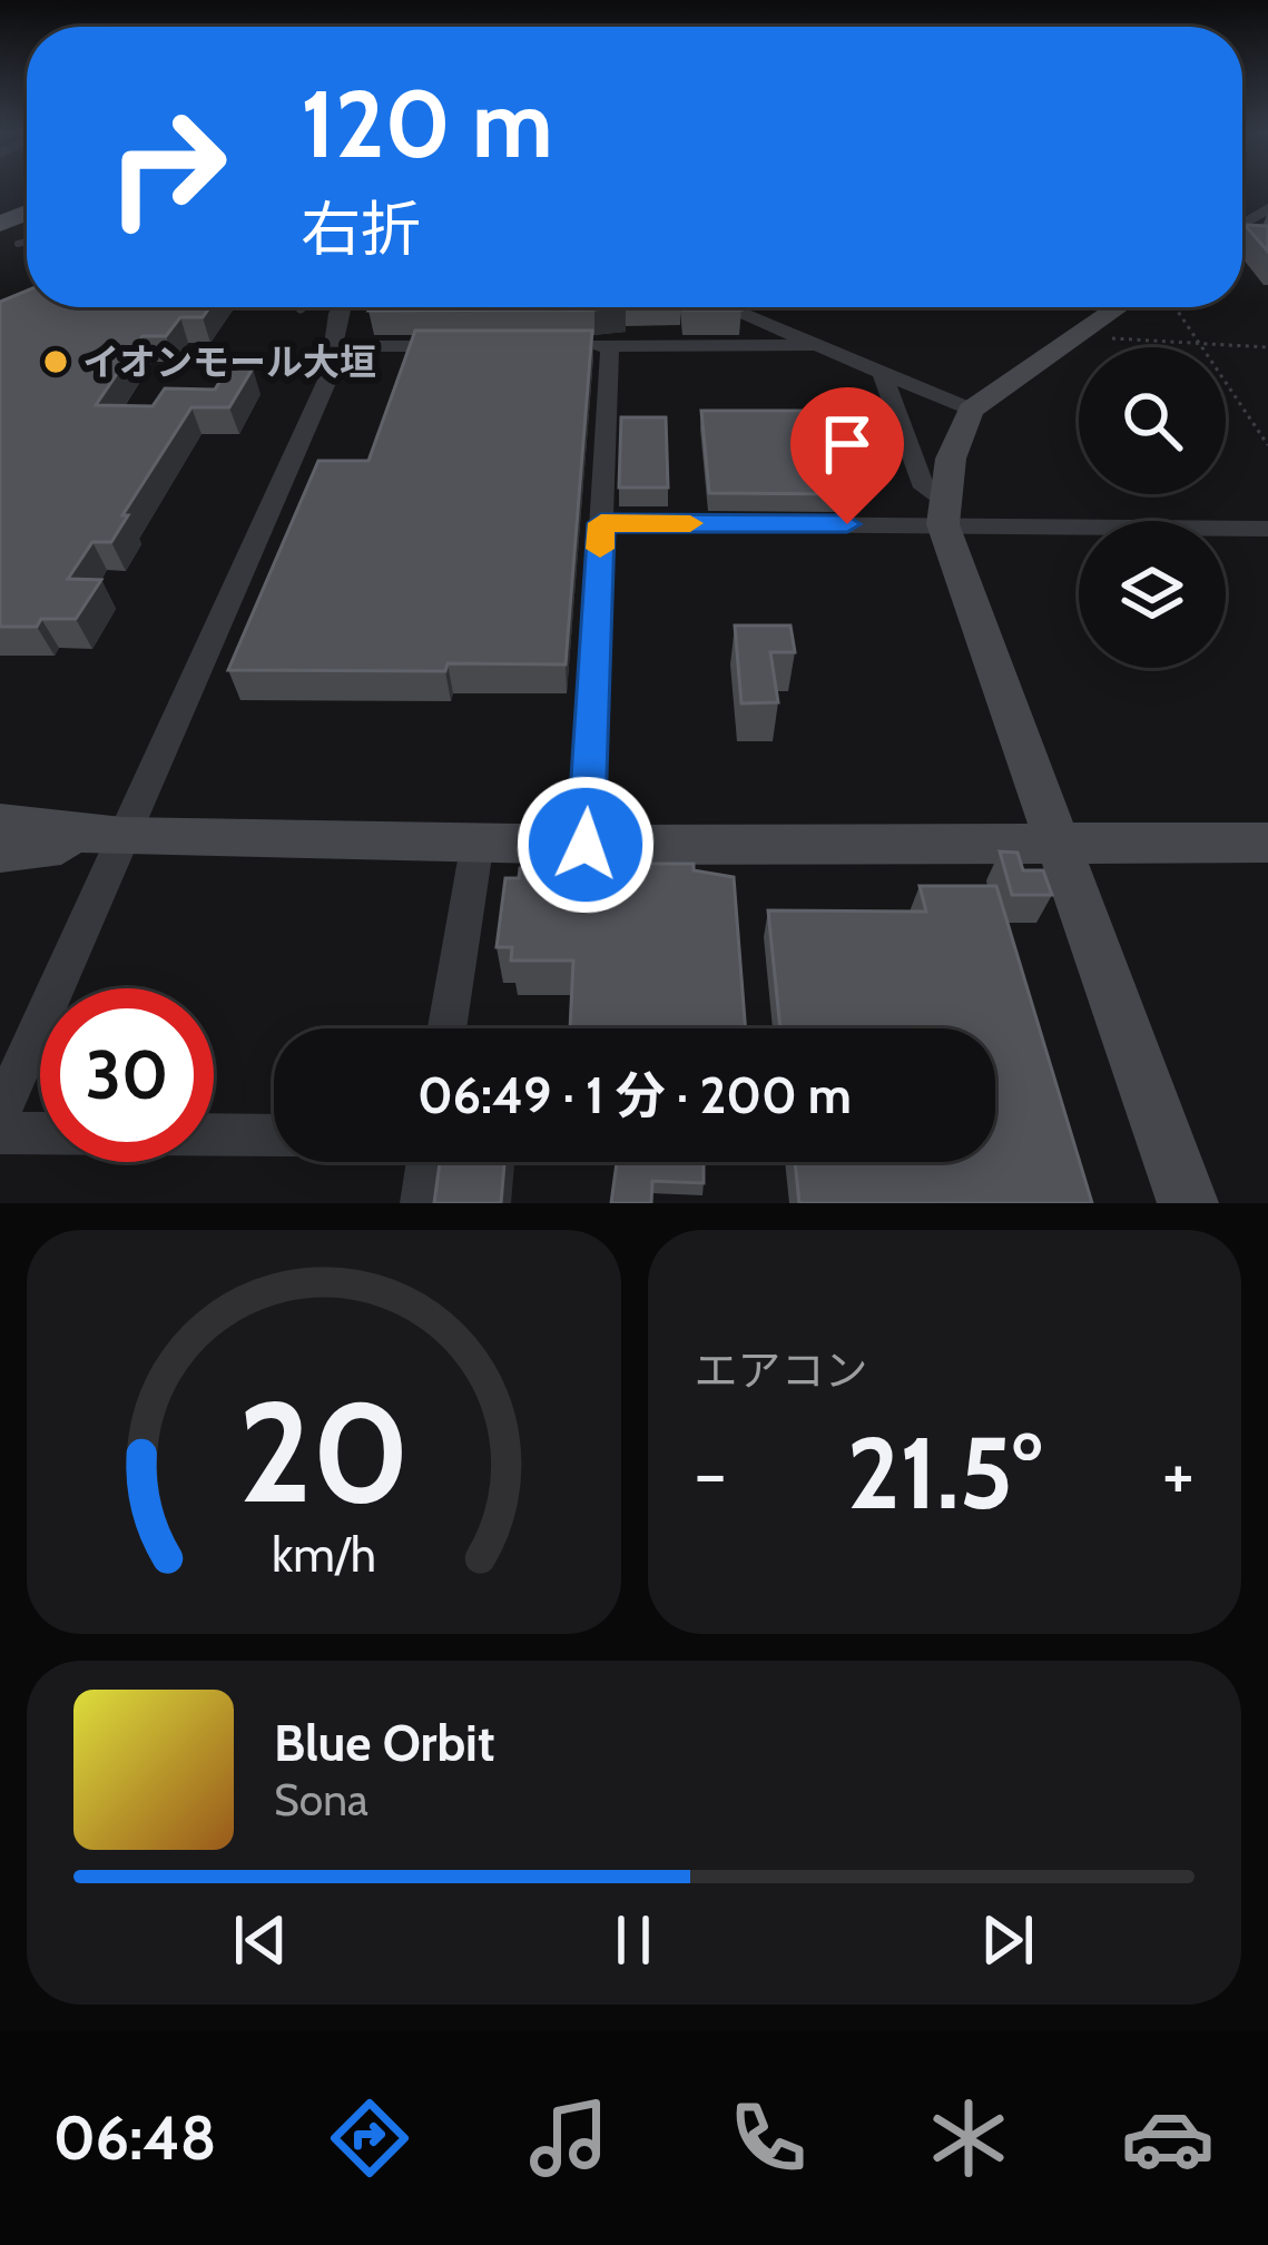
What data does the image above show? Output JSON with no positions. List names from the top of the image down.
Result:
{
  "places": ["イオンモール大垣"],
  "page": {
    "turn": ["120 m", "右折"],
    "limit": "30",
    "trip": "06:49 · 1 分 · 200 m",
    "tile": "エアコン",
    "heat": ["−", "21.5°", "+"],
    "song": ["Blue Orbit", "Sona"],
    "tabs": "06:48",
    "gauge": ["20", "km/h"]
  }
}
